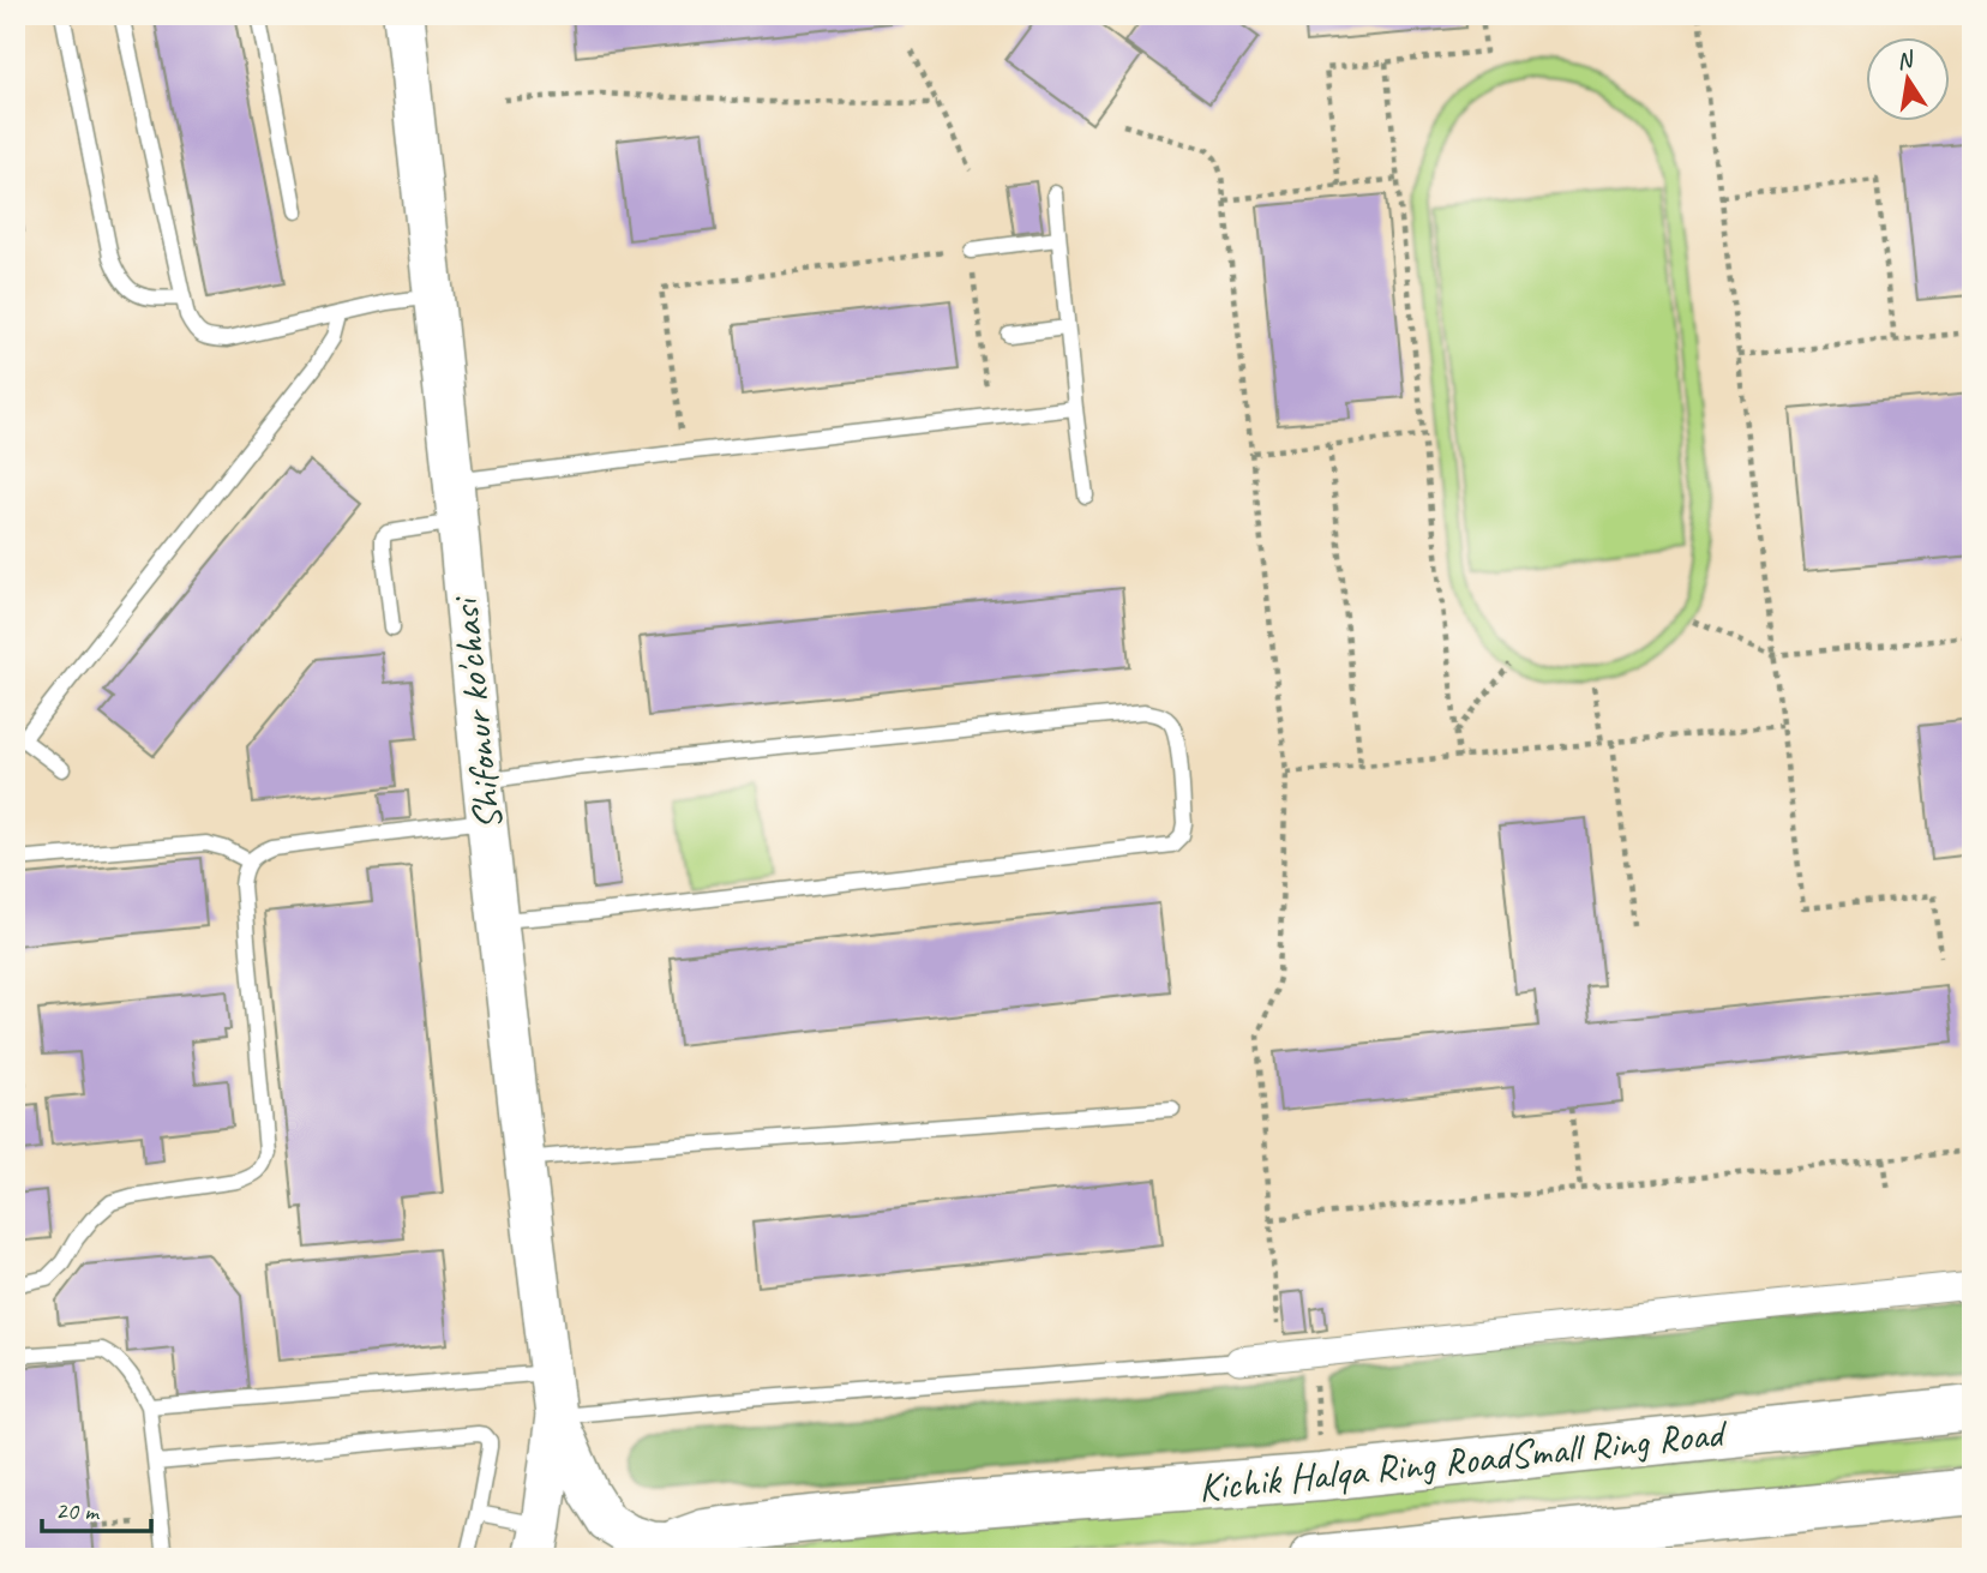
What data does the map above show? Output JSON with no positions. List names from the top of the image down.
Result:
{
  "streets": {
    "highway": ["Kichik Halqa Ring RoadSmall Ring Road"],
    "street": ["Shifonur ko'chasi"]
  },
  "crossings": [
    ["Shifonur ko'chasi", "Kichik Halqa Ring RoadSmall Ring Road"]
  ],
  "scale_bar": "20 m",
  "north": "top"
}
